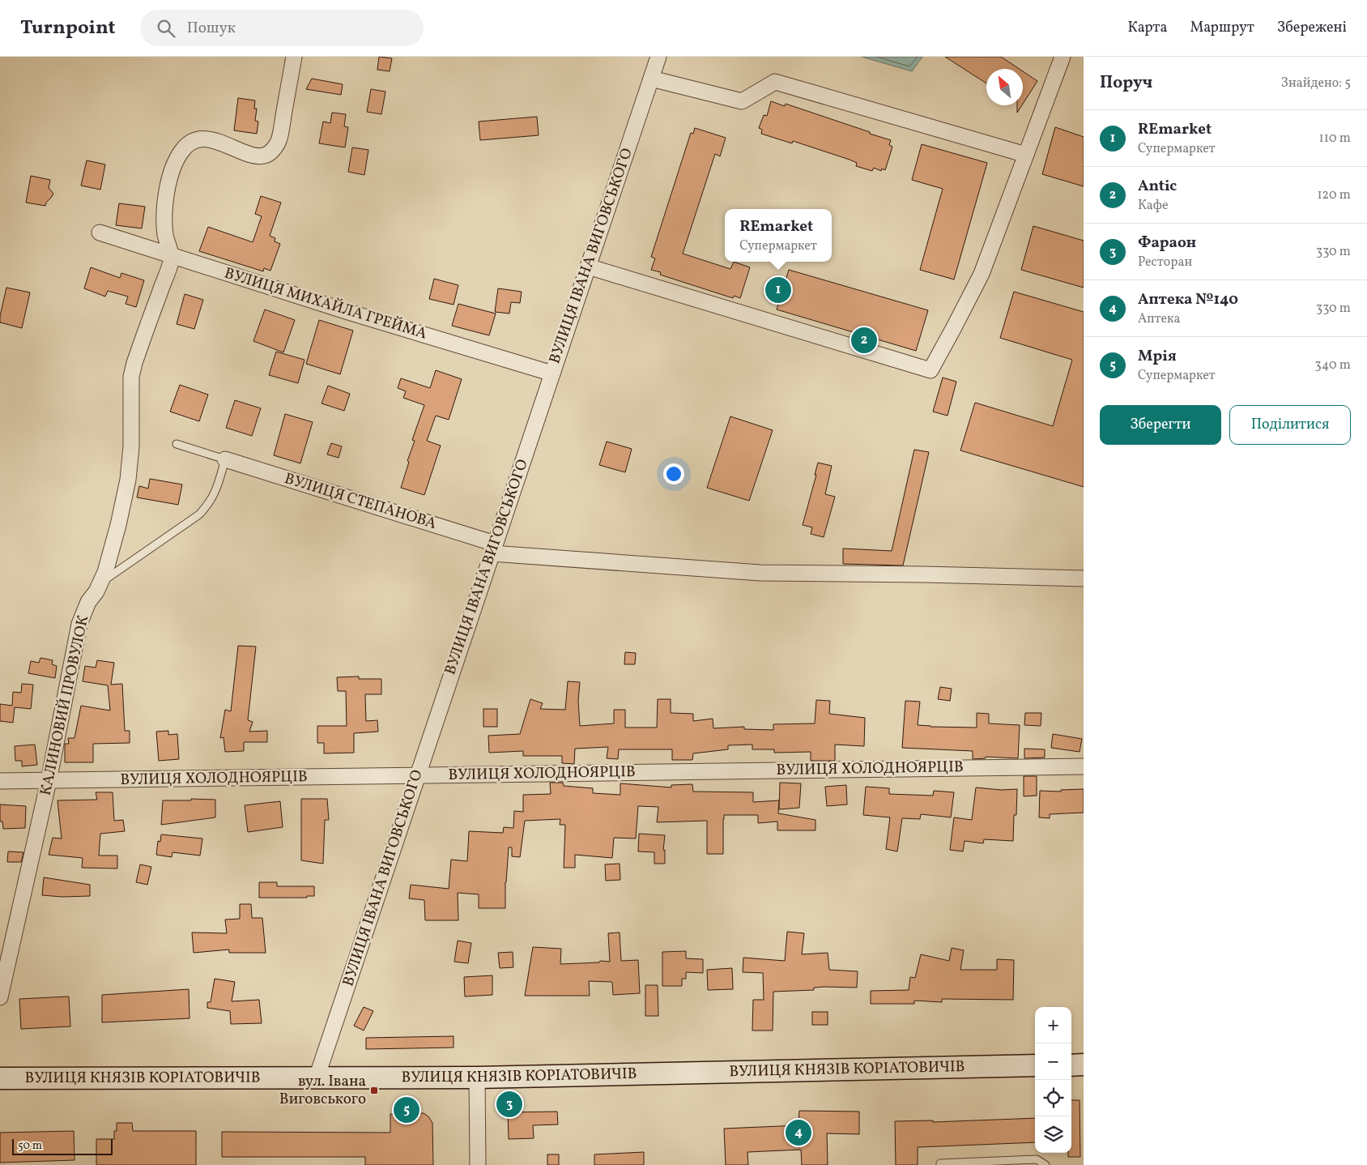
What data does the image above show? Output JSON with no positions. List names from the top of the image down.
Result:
{
  "streets": {
    "main road": ["ВУЛИЦЯ КНЯЗІВ КОРІАТОВИЧІВ"],
    "street": [
      "ВУЛИЦЯ ІВАНА ВИГОВСЬКОГО",
      "ВУЛИЦЯ МИХАЙЛА ГРЕЙМА",
      "ВУЛИЦЯ СТЕПАНОВА",
      "КАЛИНОВИЙ ПРОВУЛОК",
      "ВУЛИЦЯ ХОЛОДНОЯРЦІВ"
    ]
  },
  "crossings": [
    ["ВУЛИЦЯ ІВАНА ВИГОВСЬКОГО", "ВУЛИЦЯ МИХАЙЛА ГРЕЙМА"],
    ["ВУЛИЦЯ ІВАНА ВИГОВСЬКОГО", "ВУЛИЦЯ СТЕПАНОВА"],
    ["ВУЛИЦЯ ІВАНА ВИГОВСЬКОГО", "ВУЛИЦЯ ХОЛОДНОЯРЦІВ"],
    ["ВУЛИЦЯ ІВАНА ВИГОВСЬКОГО", "ВУЛИЦЯ КНЯЗІВ КОРІАТОВИЧІВ"],
    ["ВУЛИЦЯ МИХАЙЛА ГРЕЙМА", "КАЛИНОВИЙ ПРОВУЛОК"],
    ["КАЛИНОВИЙ ПРОВУЛОК", "ВУЛИЦЯ ХОЛОДНОЯРЦІВ"]
  ],
  "places": {
    "transit": ["вул. Івана Виговського"]
  },
  "scale_bar": "50 m",
  "north": "top left",
  "page": {
    "header": "Turnpoint",
    "search": "Пошук",
    "nav": ["Карта", "Маршрут", "Збережені"],
    "heading": ["Поруч", "Знайдено: 5"],
    "list": [
      {
        "mark": "1",
        "name": "REmarket",
        "note": "Супермаркет",
        "value": "110 m"
      },
      {
        "mark": "2",
        "name": "Antic",
        "note": "Кафе",
        "value": "120 m"
      },
      {
        "mark": "3",
        "name": "Фараон",
        "note": "Ресторан",
        "value": "330 m"
      },
      {
        "mark": "4",
        "name": "Аптека №140",
        "note": "Аптека",
        "value": "330 m"
      },
      {
        "mark": "5",
        "name": "Мрія",
        "note": "Супермаркет",
        "value": "340 m"
      }
    ],
    "popup": ["REmarket", "Супермаркет"],
    "pins": [
      "1",
      "2",
      "3",
      "5",
      "4"
    ],
    "buttons": ["Зберегти", "Поділитися"],
    "map_buttons": ["+", "−"],
    "scale": "50 m"
  }
}
